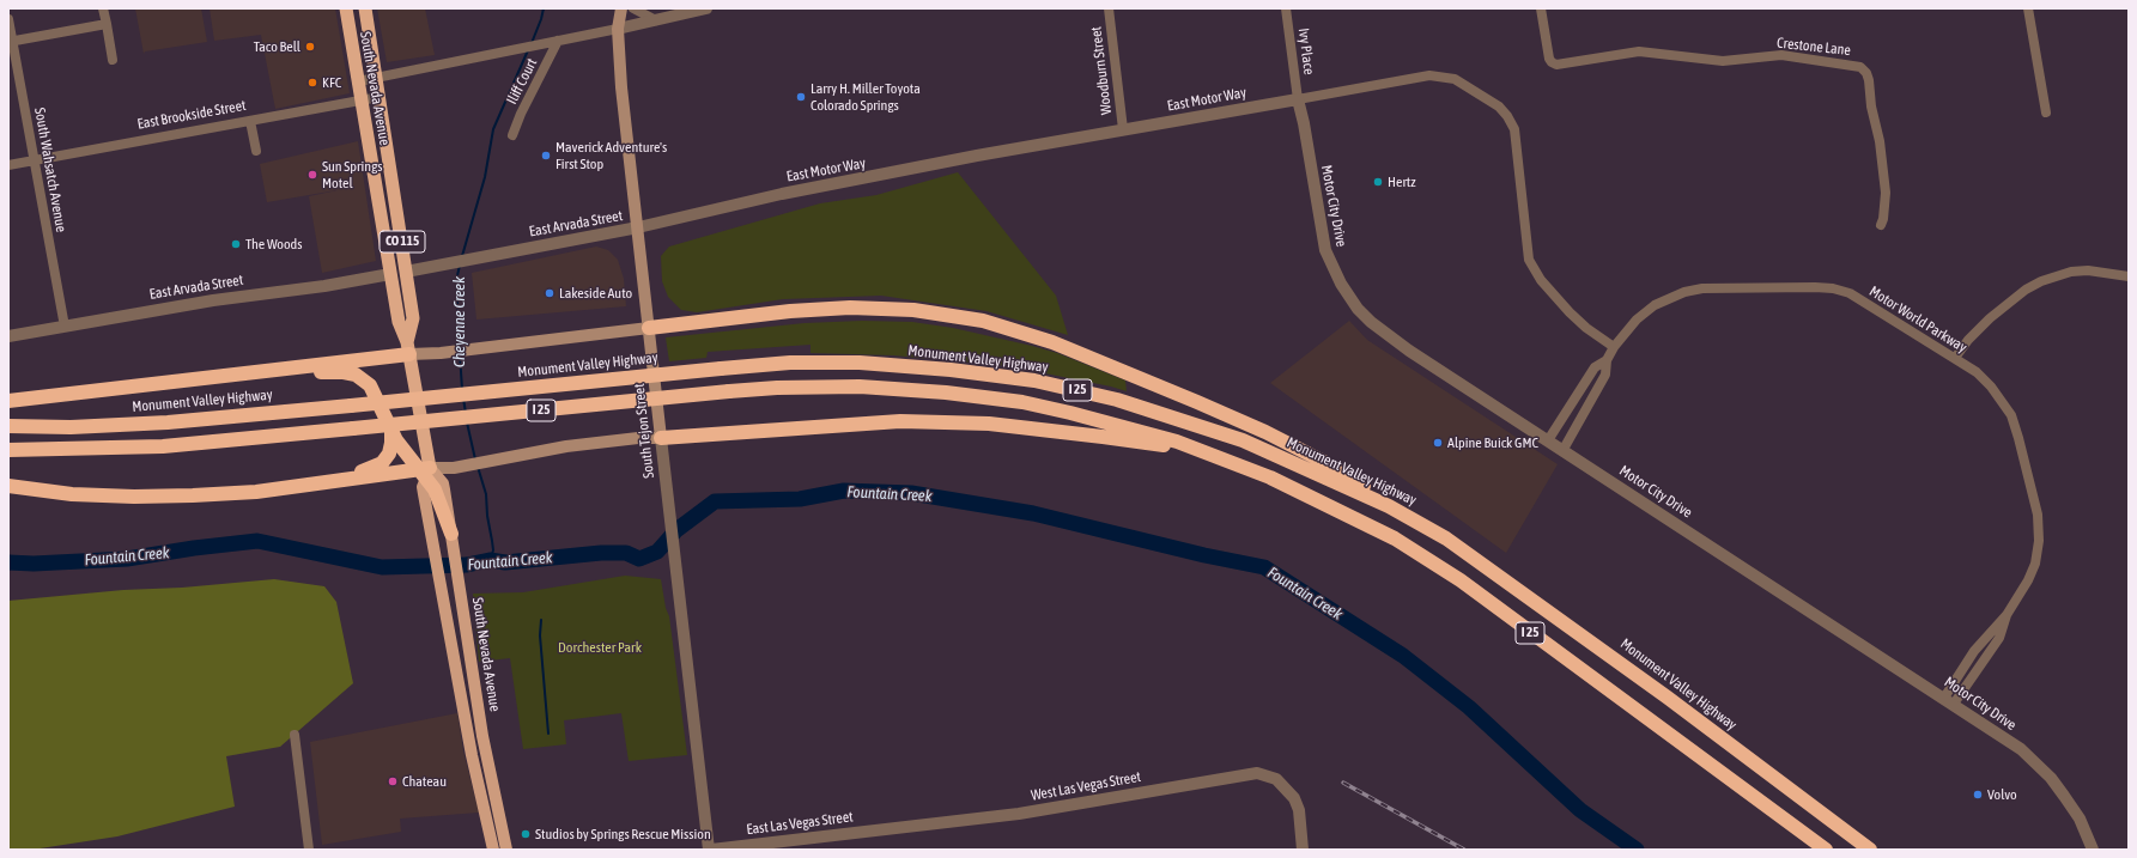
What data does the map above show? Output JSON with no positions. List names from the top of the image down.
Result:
{
  "streets": {
    "highway": [
      "South Nevada Avenue",
      "CO 115",
      "Monument Valley Highway",
      "I 25"
    ],
    "main road": ["South Tejon Street"],
    "street": [
      "Crestone Lane",
      "Ivy Place",
      "Woodburn Street",
      "Iliff Court",
      "East Motor Way",
      "East Brookside Street",
      "South Wahsatch Avenue",
      "Motor City Drive",
      "East Arvada Street",
      "Motor World Parkway",
      "West Las Vegas Street",
      "East Las Vegas Street"
    ]
  },
  "crossings": [
    ["Ivy Place", "East Motor Way"],
    ["Ivy Place", "Motor City Drive"],
    ["Woodburn Street", "East Motor Way"],
    ["South Nevada Avenue", "East Brookside Street"],
    ["South Nevada Avenue", "East Arvada Street"],
    ["East Motor Way", "Motor City Drive"],
    ["East Motor Way", "East Arvada Street"],
    ["East Motor Way", "Motor World Parkway"],
    ["East Motor Way", "South Tejon Street"],
    ["East Brookside Street", "South Wahsatch Avenue"],
    ["South Wahsatch Avenue", "East Arvada Street"],
    ["Motor City Drive", "Motor World Parkway"],
    ["East Arvada Street", "South Tejon Street"],
    ["South Tejon Street", "East Las Vegas Street"],
    ["West Las Vegas Street", "East Las Vegas Street"]
  ],
  "water": ["Cheyenne Creek", "Fountain Creek"],
  "parks": ["Dorchester Park"],
  "places": [
    "Taco Bell",
    "KFC",
    "Larry H. Miller Toyota Colorado Springs",
    "Maverick Adventure's First Stop",
    "Sun Springs Motel",
    "Hertz",
    "The Woods",
    "Lakeside Auto",
    "Alpine Buick GMC",
    "Chateau",
    "Volvo",
    "Studios by Springs Rescue Mission"
  ]
}
